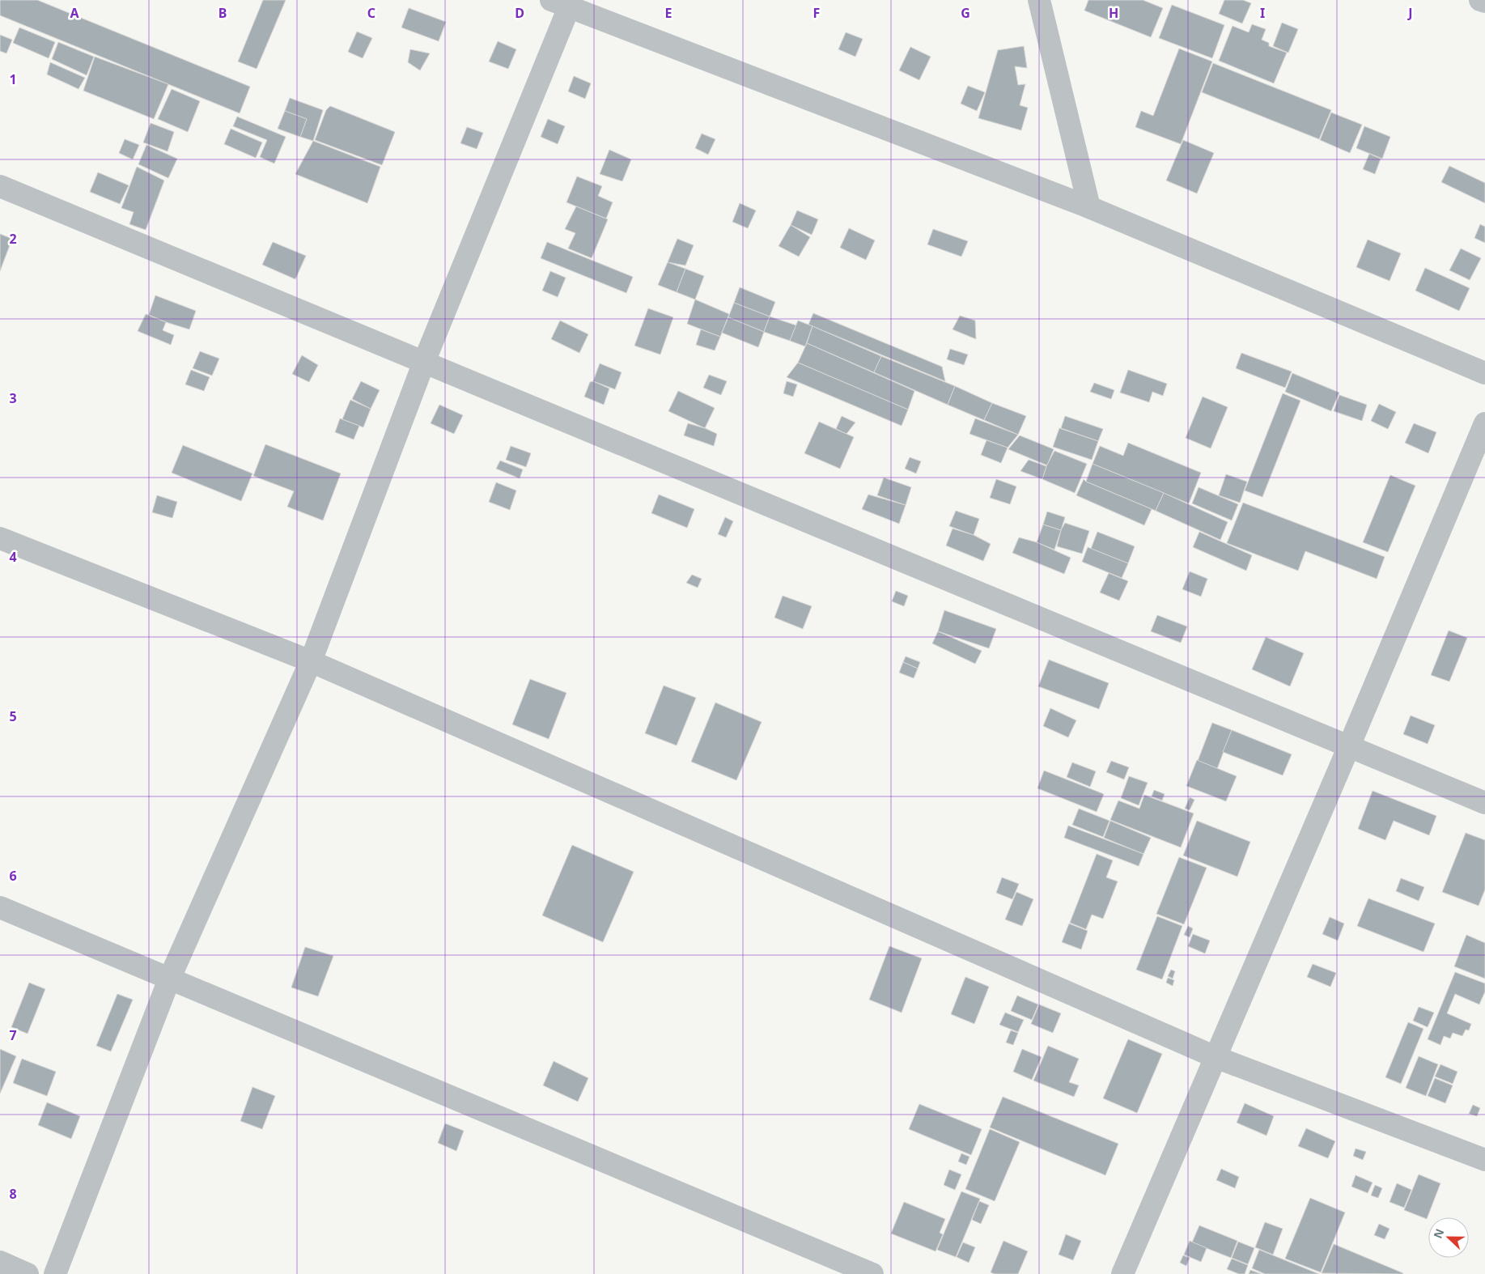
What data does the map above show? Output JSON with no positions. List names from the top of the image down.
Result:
{
  "north": "left",
  "grid": {
    "columns": [
      "A",
      "B",
      "C",
      "D",
      "E",
      "F",
      "G",
      "H",
      "I",
      "J"
    ],
    "rows": [
      "1",
      "2",
      "3",
      "4",
      "5",
      "6",
      "7",
      "8"
    ]
  }
}
